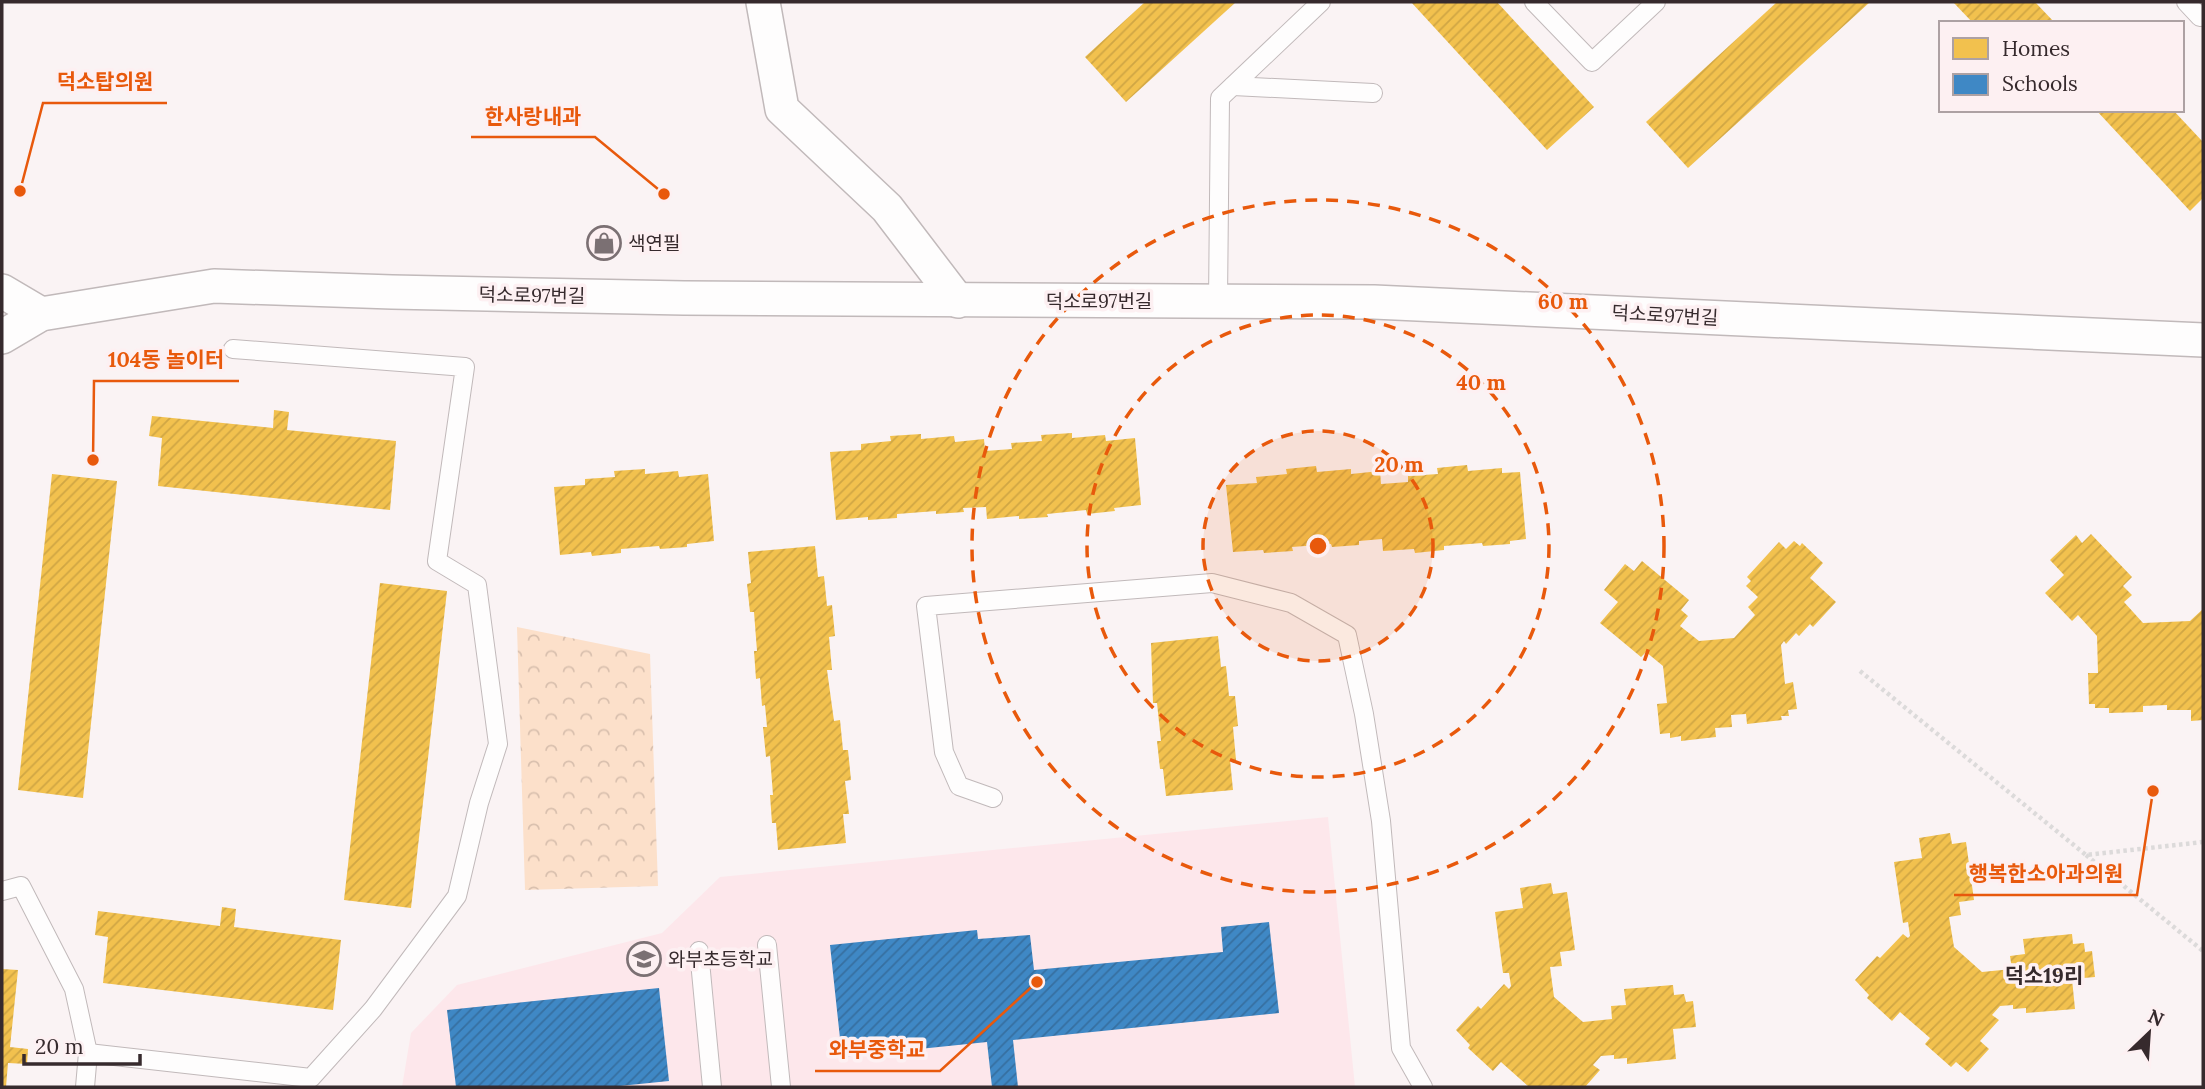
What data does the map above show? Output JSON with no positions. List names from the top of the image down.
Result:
{
  "streets": {
    "street": ["덕소로97번길"]
  },
  "districts": ["덕소19리"],
  "places": {
    "other": [
      "덕소탑의원",
      "한사랑내과",
      "104동 놀이터",
      "행복한소아과의원",
      "와부중학교"
    ],
    "shop": ["색연필"],
    "school or university": ["와부초등학교"]
  },
  "legend": ["Homes", "Schools"],
  "scale_bar": "20 m",
  "north": "top right",
  "rings": ["60 m", "40 m", "20 m"]
}
